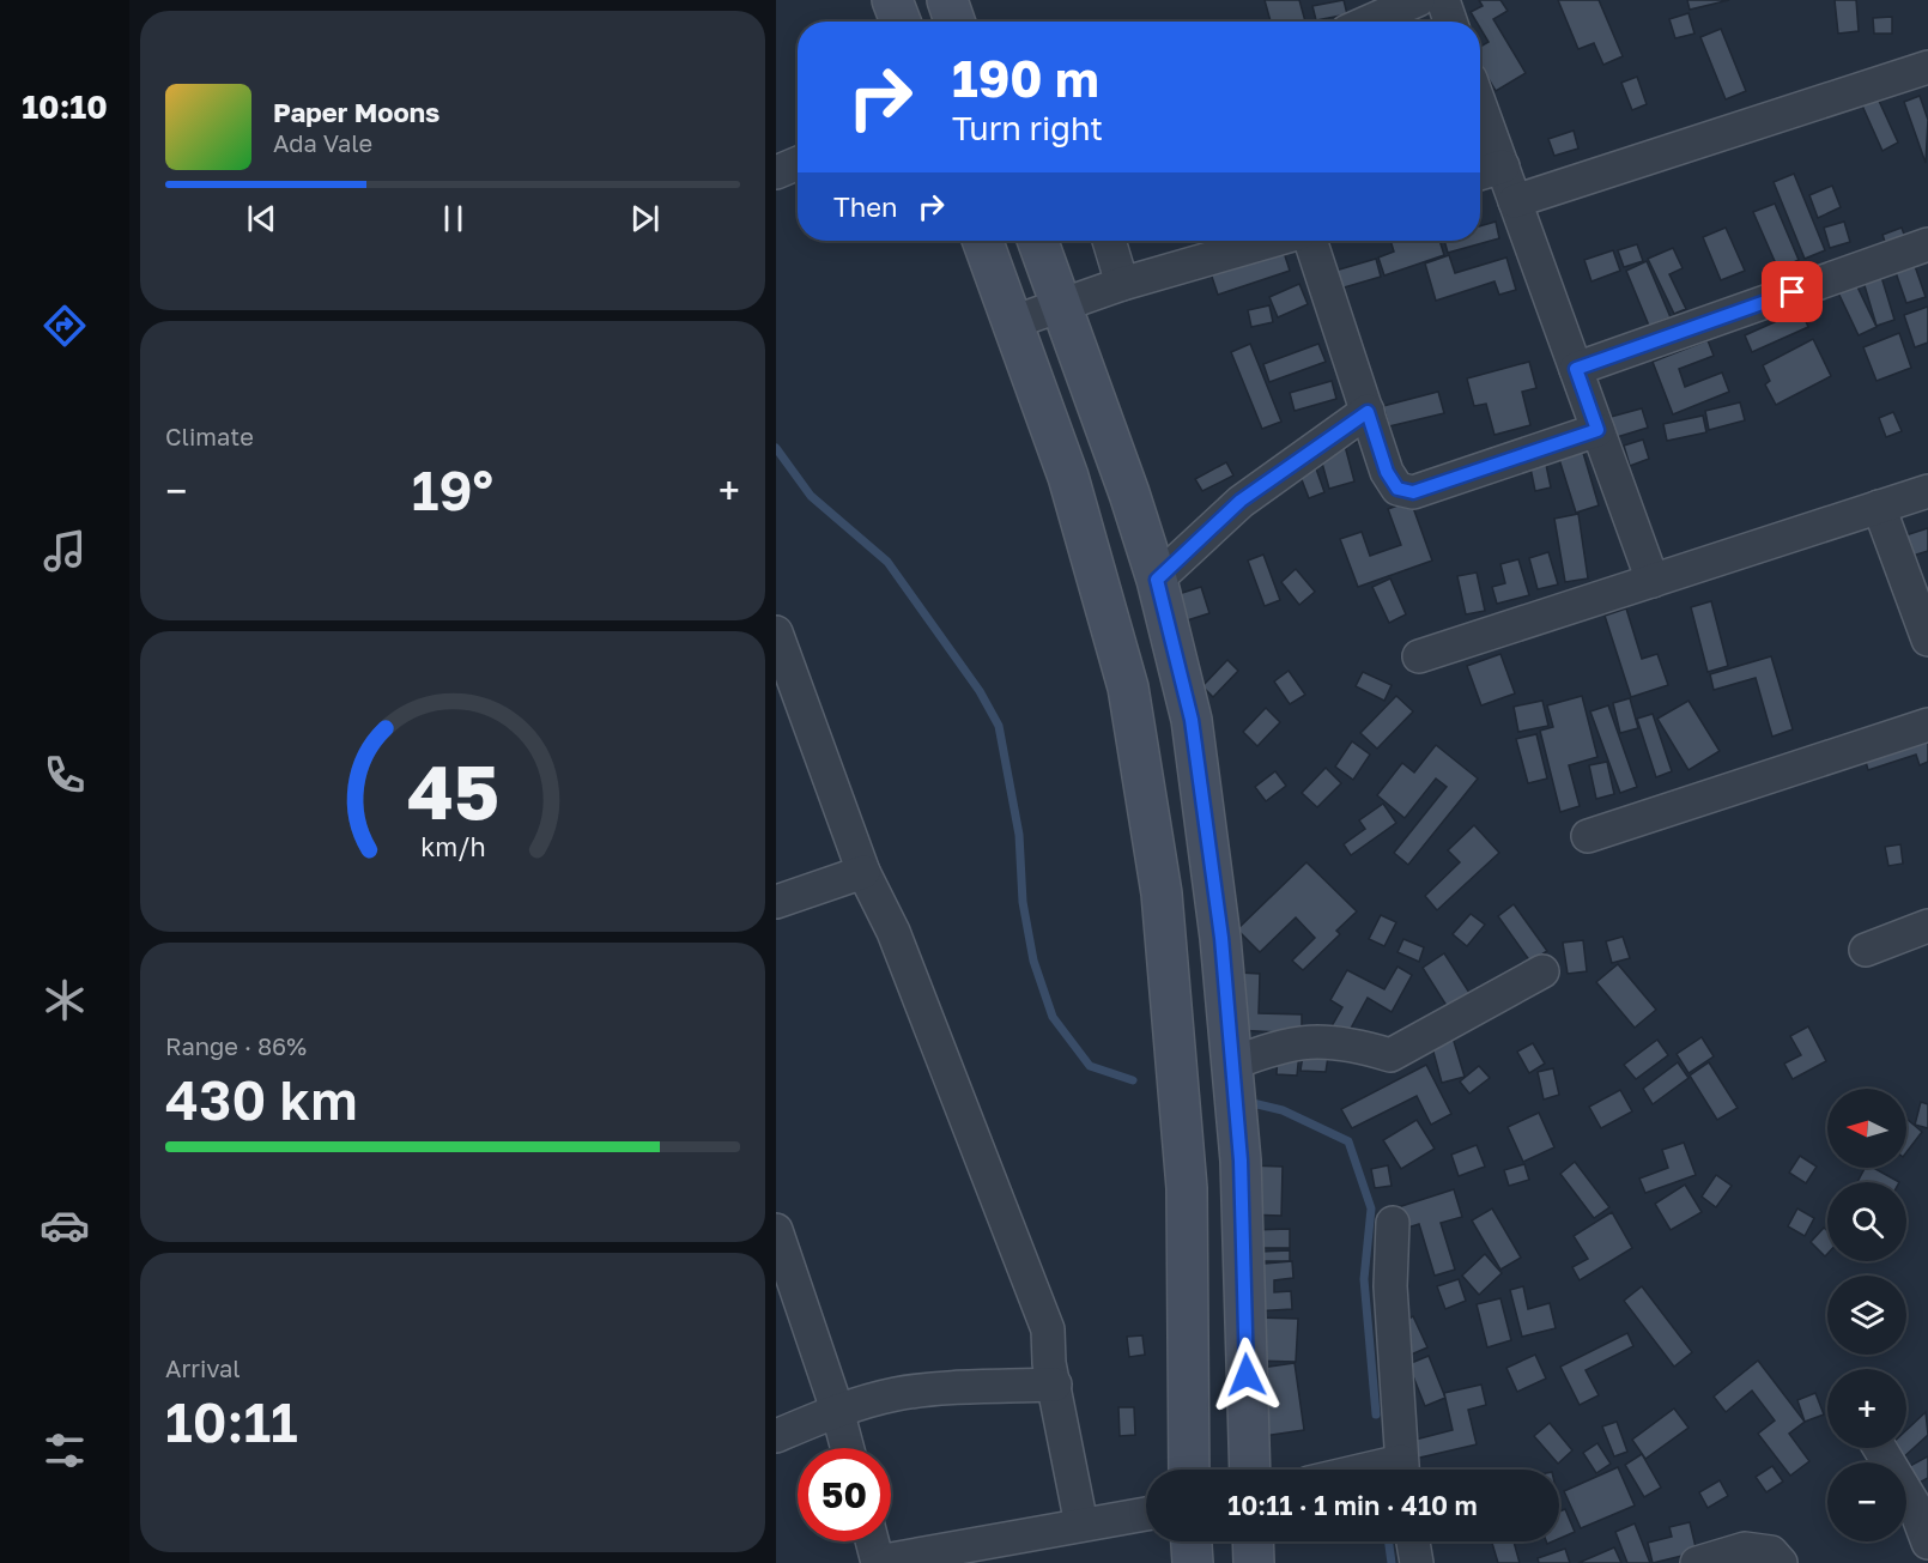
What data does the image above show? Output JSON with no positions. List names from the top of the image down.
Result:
{
  "north": "left",
  "page": {
    "tabs": "10:10",
    "turn": ["190 m", "Turn right"],
    "song": ["Paper Moons", "Ada Vale"],
    "then": "Then",
    "tile": [
      "Climate",
      ["Range · 86%", "430 km"],
      ["Arrival", "10:11"]
    ],
    "heat": ["−", "19°", "+"],
    "map_buttons": ["+", "−"],
    "limit": "50",
    "trip": "10:11 · 1 min · 410 m",
    "gauge": ["45", "km/h"]
  }
}
